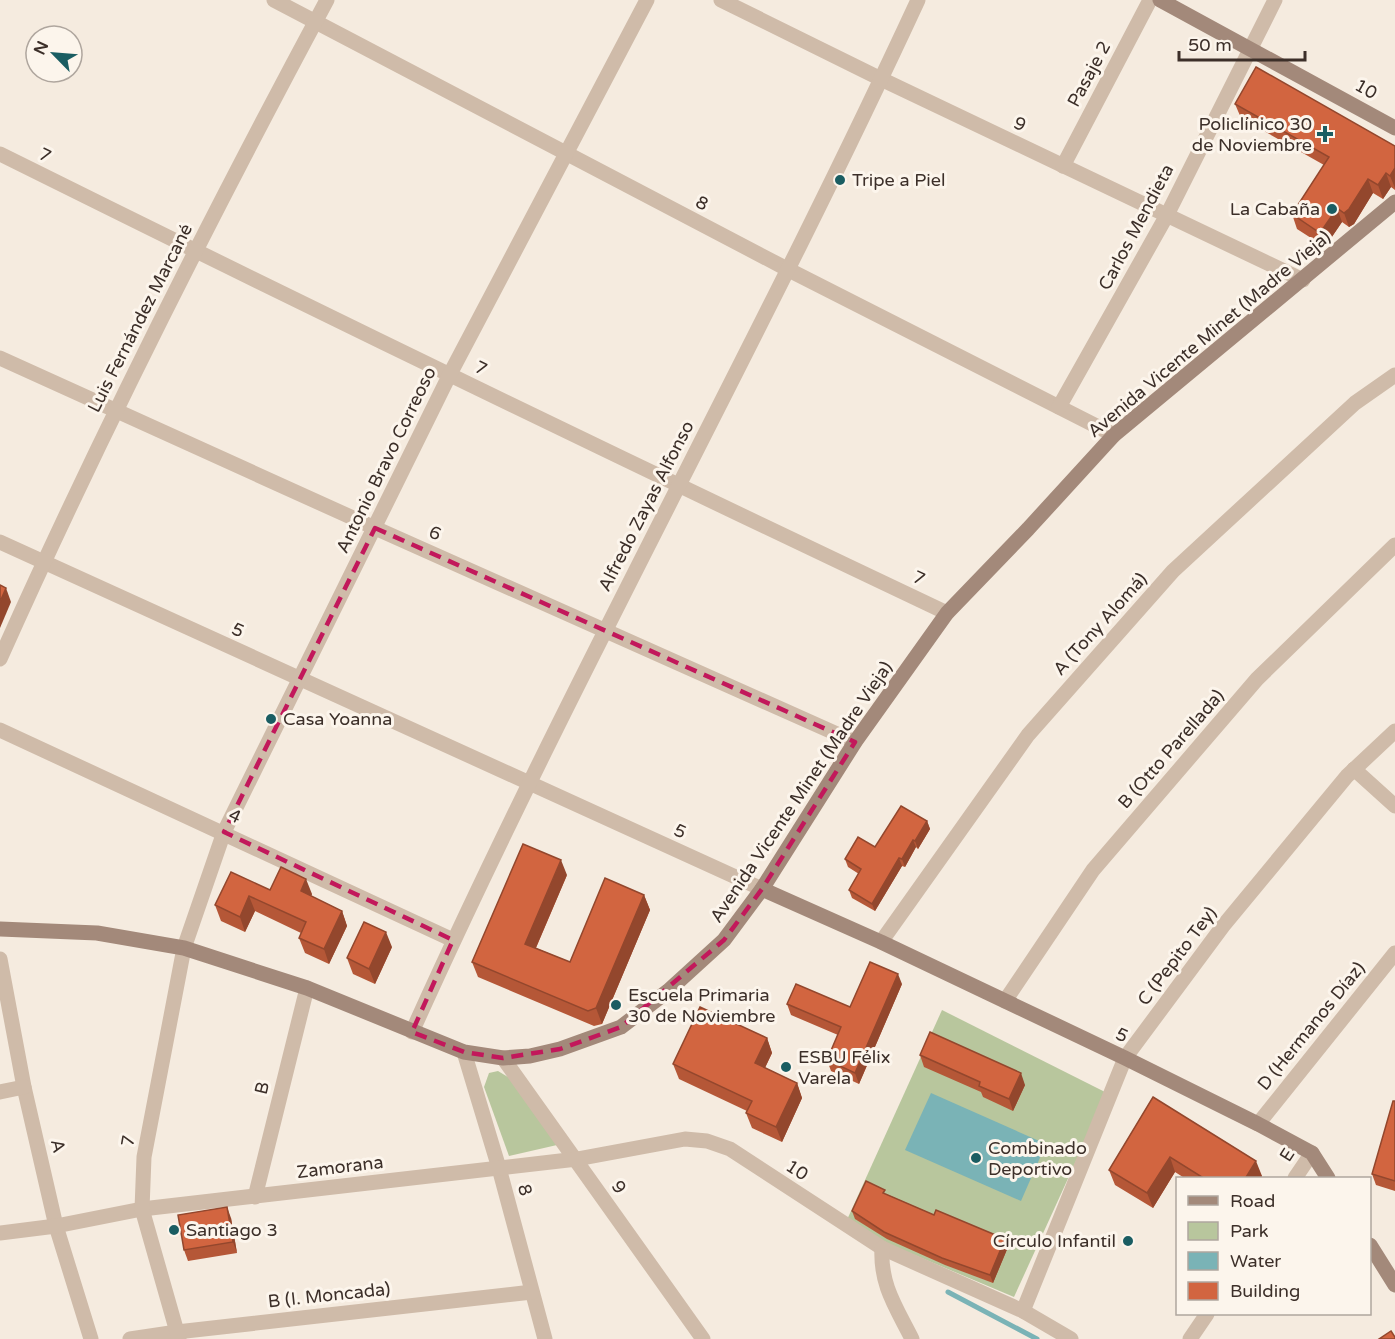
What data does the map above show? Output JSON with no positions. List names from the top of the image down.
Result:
{
  "streets": {
    "main road": ["10", "Avenida Vicente Minet (Madre Vieja)", "5"],
    "street": [
      "Pasaje 2",
      "9",
      "7",
      "8",
      "Carlos Mendieta",
      "Luis Fernández Marcané",
      "Antonio Bravo Correoso",
      "Alfredo Zayas Alfonso",
      "6",
      "A (Tony Alomá)",
      "B (Otto Parellada)",
      "4",
      "C (Pepito Tey)",
      "D (Hermanos Díaz)",
      "B",
      "A",
      "E",
      "Zamorana",
      "B (I. Moncada)"
    ]
  },
  "crossings": [
    ["Pasaje 2", "9"],
    ["10", "Carlos Mendieta"],
    ["10", "C (Pepito Tey)"],
    ["10", "Zamorana"],
    ["9", "Carlos Mendieta"],
    ["9", "Avenida Vicente Minet (Madre Vieja)"],
    ["9", "Alfredo Zayas Alfonso"],
    ["9", "Zamorana"],
    ["7", "Luis Fernández Marcané"],
    ["7", "Avenida Vicente Minet (Madre Vieja)"],
    ["7", "Antonio Bravo Correoso"],
    ["7", "Alfredo Zayas Alfonso"],
    ["7", "Zamorana"],
    ["7", "B (I. Moncada)"],
    ["8", "Carlos Mendieta"],
    ["8", "Luis Fernández Marcané"],
    ["8", "Avenida Vicente Minet (Madre Vieja)"],
    ["8", "Antonio Bravo Correoso"],
    ["8", "Alfredo Zayas Alfonso"],
    ["8", "Zamorana"],
    ["8", "B (I. Moncada)"],
    ["Luis Fernández Marcané", "6"],
    ["Luis Fernández Marcané", "5"],
    ["Avenida Vicente Minet (Madre Vieja)", "Antonio Bravo Correoso"],
    ["Avenida Vicente Minet (Madre Vieja)", "Alfredo Zayas Alfonso"],
    ["Avenida Vicente Minet (Madre Vieja)", "6"],
    ["Avenida Vicente Minet (Madre Vieja)", "5"],
    ["Avenida Vicente Minet (Madre Vieja)", "B"],
    ["Antonio Bravo Correoso", "6"],
    ["Antonio Bravo Correoso", "5"],
    ["Antonio Bravo Correoso", "4"],
    ["Alfredo Zayas Alfonso", "6"],
    ["Alfredo Zayas Alfonso", "5"],
    ["Alfredo Zayas Alfonso", "4"],
    ["A (Tony Alomá)", "5"],
    ["5", "B (Otto Parellada)"],
    ["5", "C (Pepito Tey)"],
    ["5", "D (Hermanos Díaz)"],
    ["5", "E"],
    ["B", "Zamorana"],
    ["A", "Zamorana"]
  ],
  "places": {
    "health": ["Policlínico 30 de Noviembre"],
    "other": [
      "Tripe a Piel",
      "La Cabaña",
      "Casa Yoanna",
      "Escuela Primaria 30 de Noviembre",
      "ESBU Félix Varela",
      "Combinado Deportivo",
      "Santiago 3",
      "Círculo Infantil"
    ]
  },
  "legend": [
    "Road",
    "Park",
    "Water",
    "Building"
  ],
  "scale_bar": "50 m",
  "north": "top left"
}
